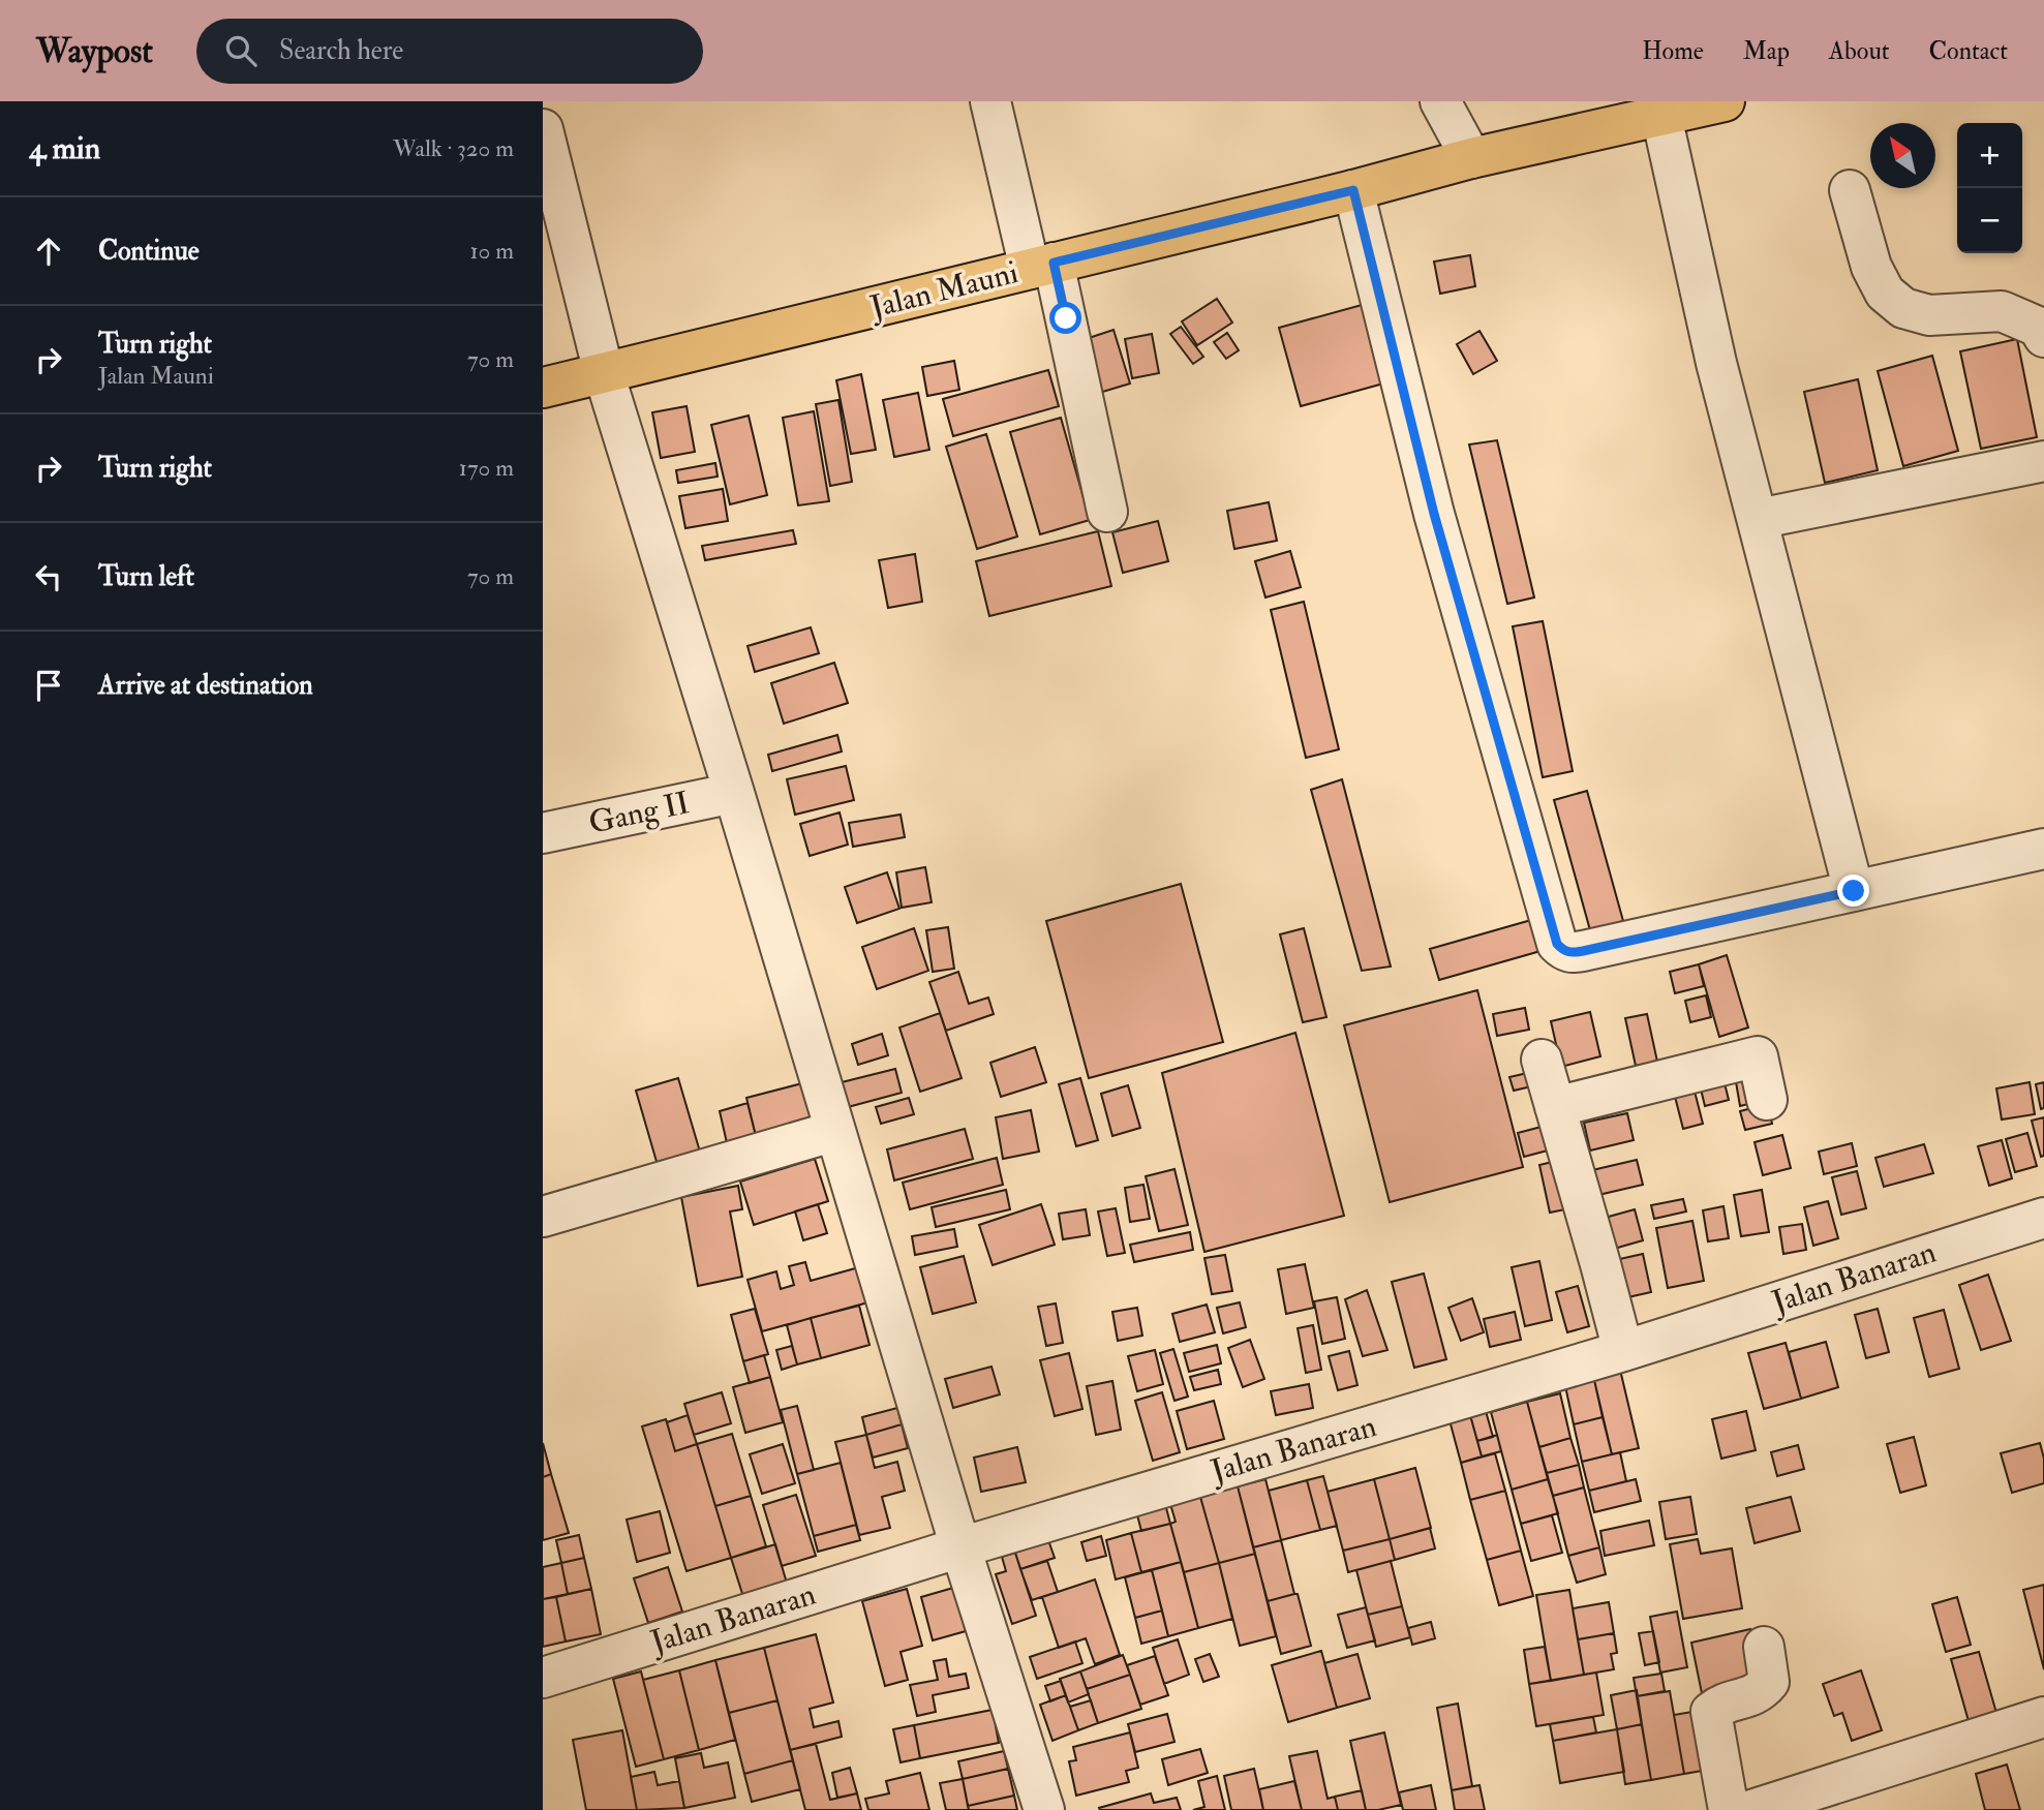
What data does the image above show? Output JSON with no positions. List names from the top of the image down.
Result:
{
  "streets": {
    "main road": ["Jalan Mauni"],
    "street": ["Gang II", "Jalan Banaran"]
  },
  "north": "top left",
  "page": {
    "header": "Waypost",
    "search": "Search here",
    "nav": [
      "Home",
      "Map",
      "About",
      "Contact"
    ],
    "heading": ["4 min", "Walk · 320 m"],
    "map_buttons": ["+", "−"],
    "list": [
      ["Continue", "10 m"],
      ["Turn right", "Jalan Mauni", "70 m"],
      ["Turn right", "170 m"],
      ["Turn left", "70 m"],
      "Arrive at destination"
    ]
  }
}
